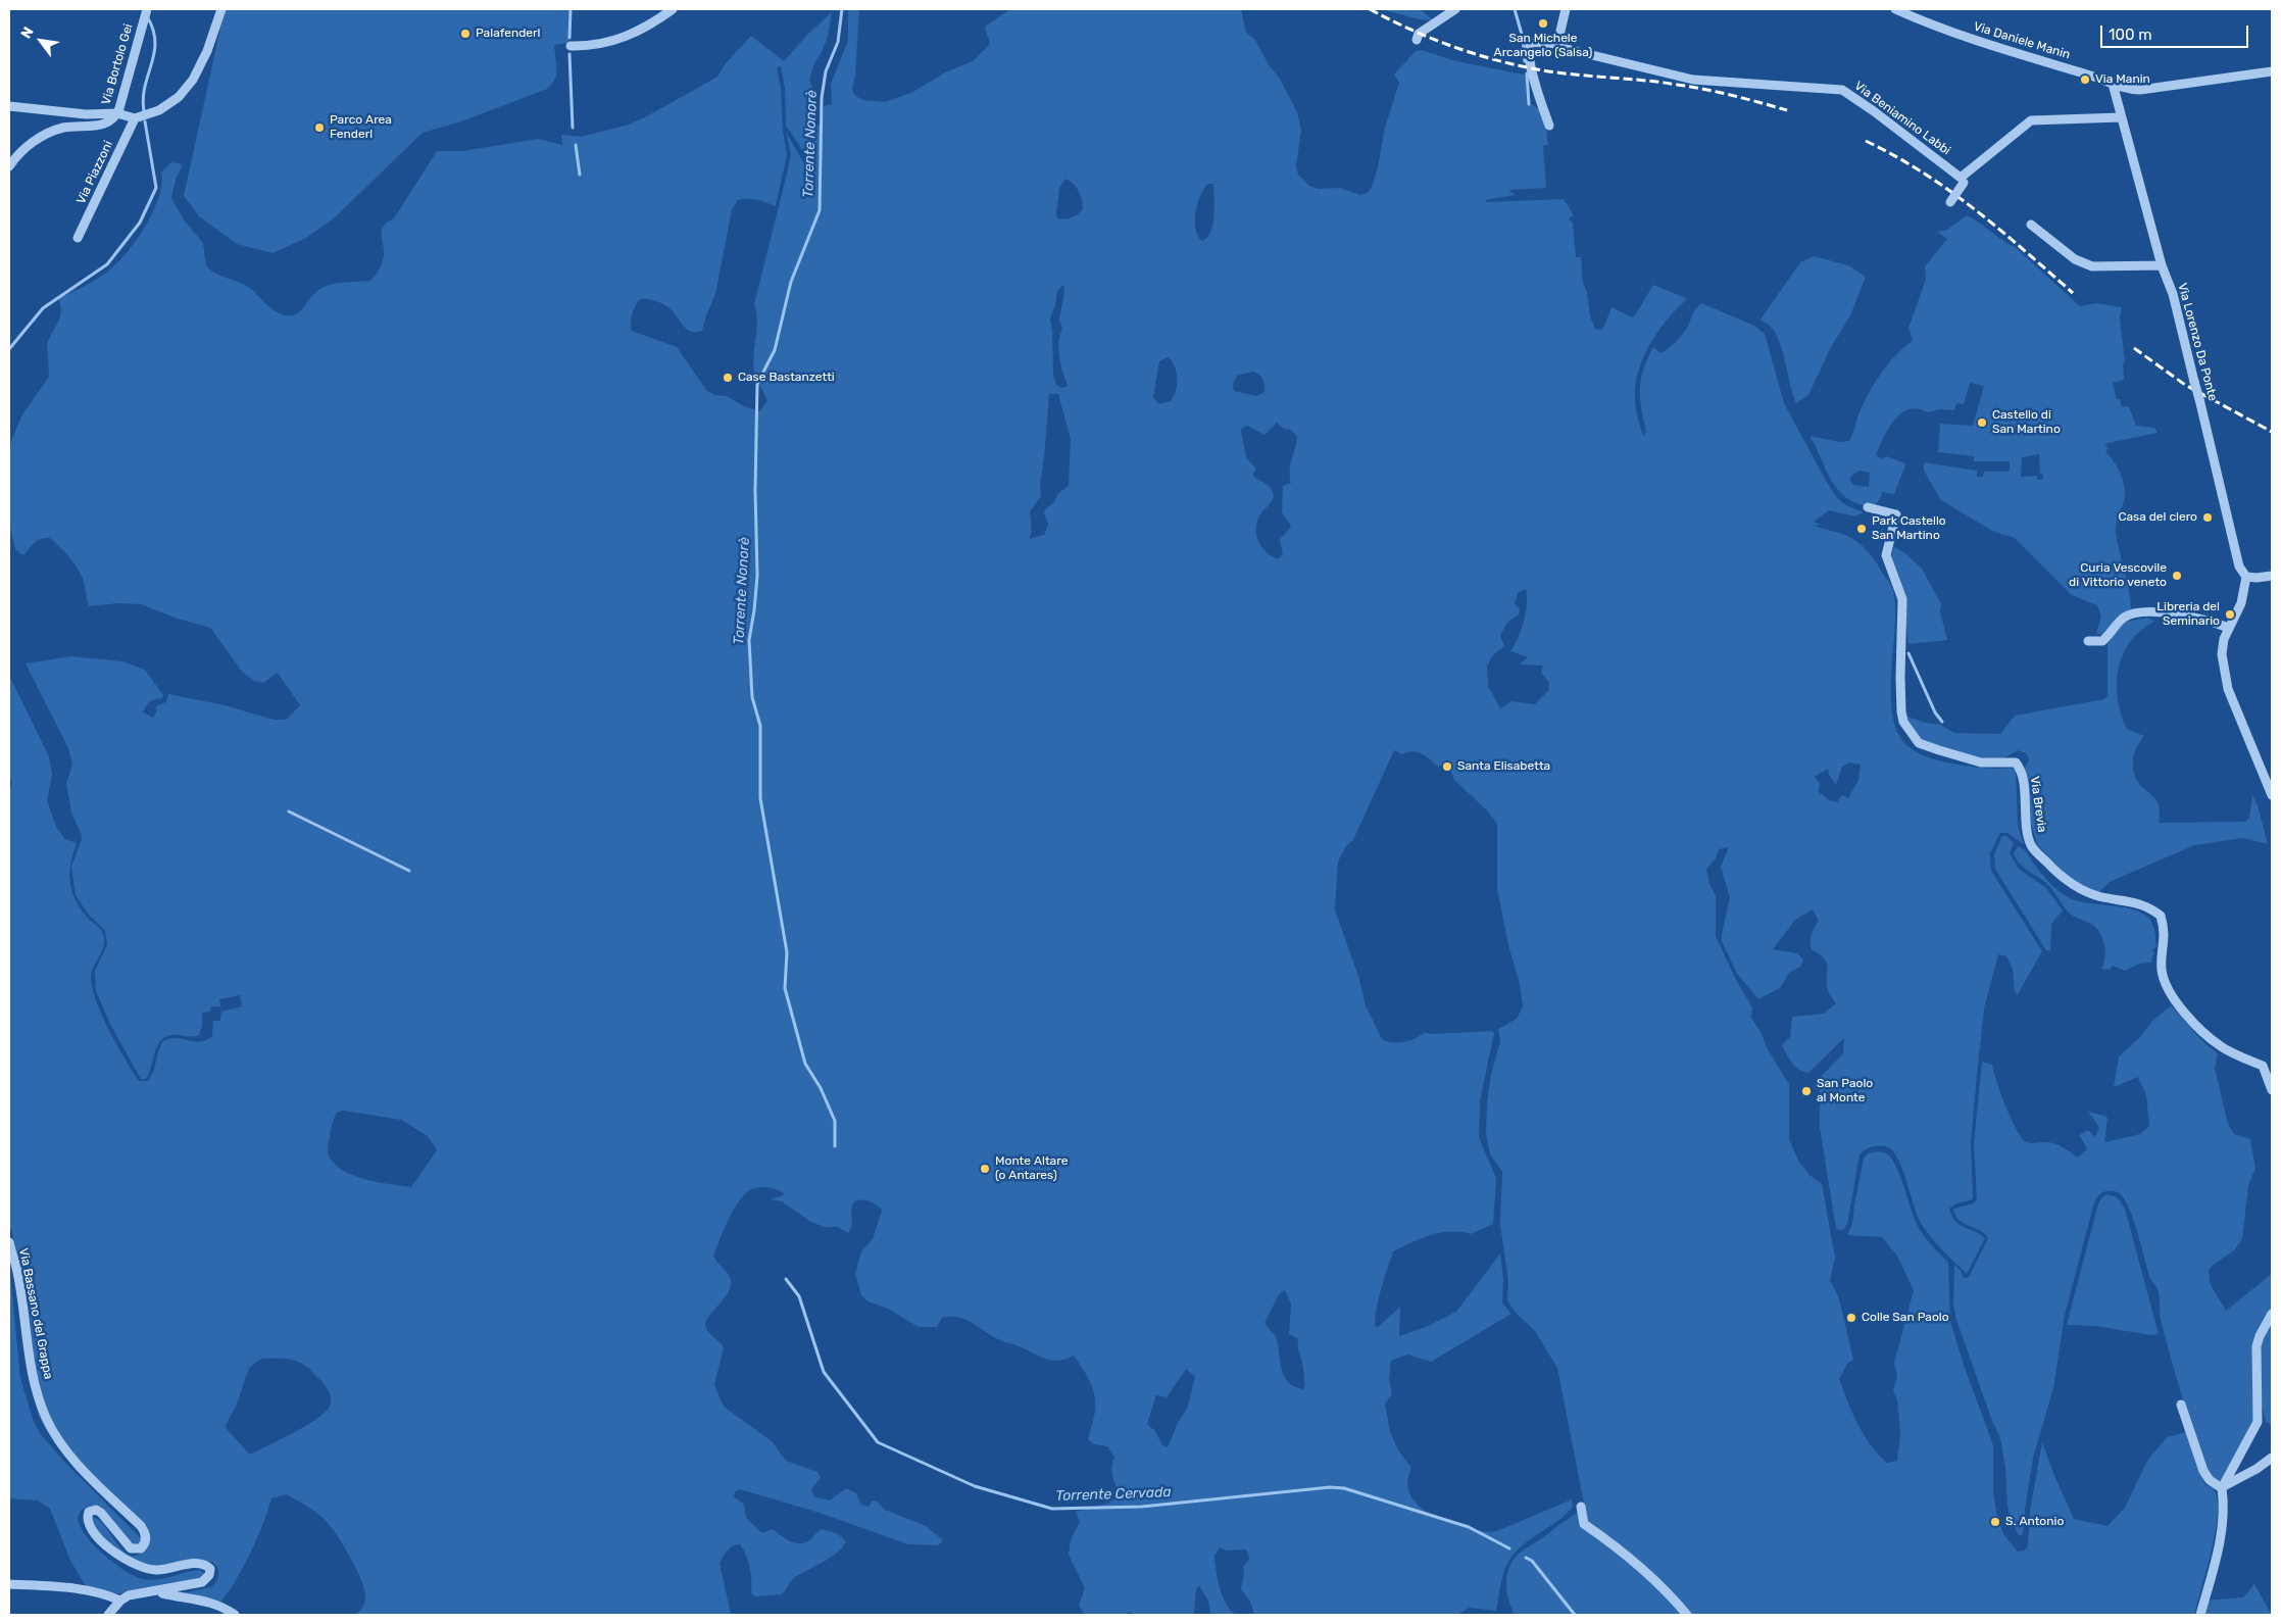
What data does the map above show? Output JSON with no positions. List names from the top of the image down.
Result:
{
  "streets": {
    "street": [
      "Via Daniele Manin",
      "Via Bortolo Gei",
      "Via Beniamino Labbi",
      "Via Piazzoni",
      "Via Lorenzo Da Ponte",
      "Via Brevia",
      "Via Bassano del Grappa"
    ]
  },
  "crossings": [
    ["Via Daniele Manin", "Via Lorenzo Da Ponte"],
    ["Via Beniamino Labbi", "Via Lorenzo Da Ponte"]
  ],
  "water": ["Torrente Nonorè", "Torrente Cervada"],
  "places": [
    "San Michele Arcangelo (Salsa)",
    "Palafenderl",
    "Via Manin",
    "Parco Area Fenderl",
    "Case Bastanzetti",
    "Castello di San Martino",
    "Casa del clero",
    "Park Castello San Martino",
    "Curia Vescovile di Vittorio veneto",
    "Libreria del Seminario",
    "Santa Elisabetta",
    "San Paolo al Monte",
    "Monte Altare (o Antares)",
    "Colle San Paolo",
    "S. Antonio"
  ],
  "scale_bar": "100 m",
  "north": "top left"
}
